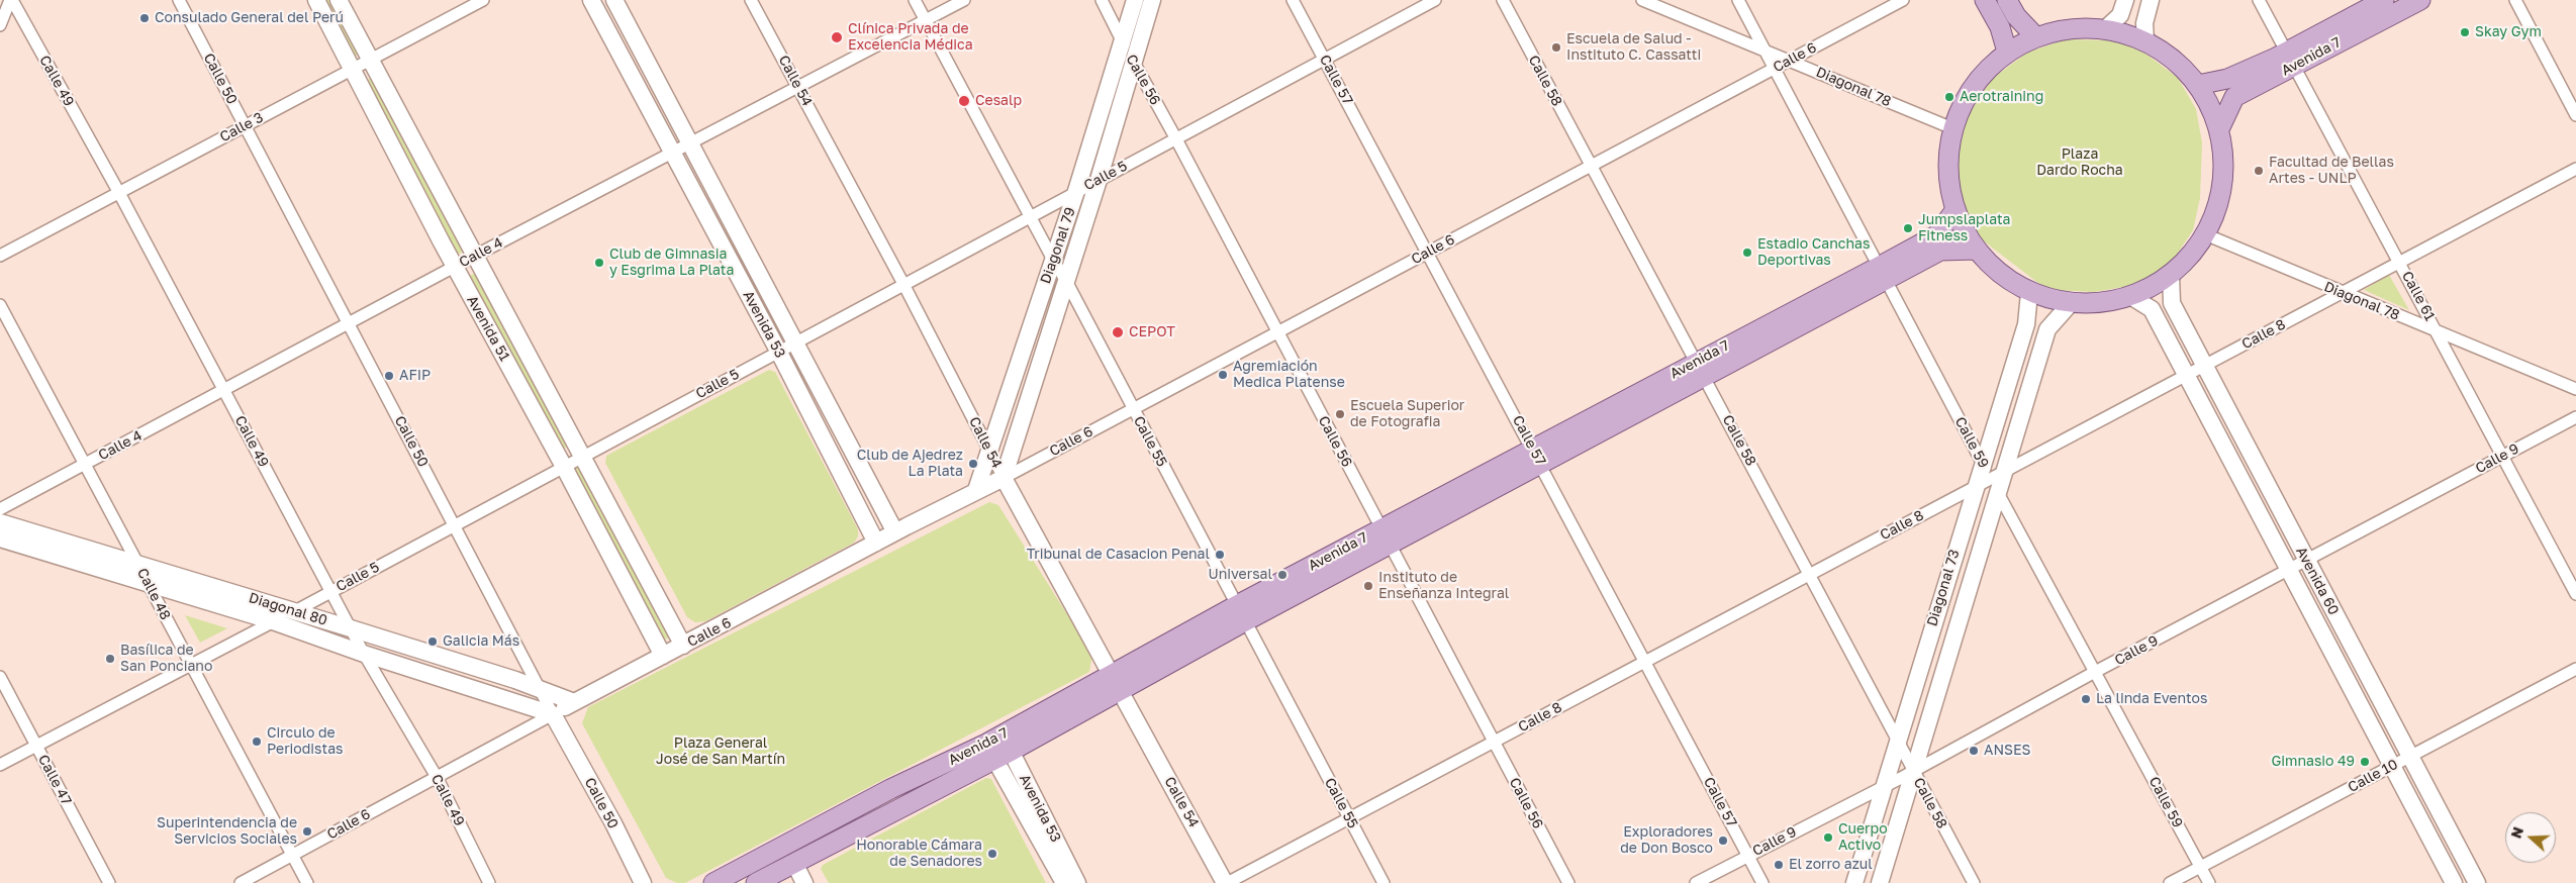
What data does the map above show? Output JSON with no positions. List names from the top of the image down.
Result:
{
  "streets": {
    "main road": [
      "Avenida 7",
      "Calle 6",
      "Calle 50",
      "Calle 54",
      "Diagonal 79",
      "Avenida 53",
      "Avenida 51",
      "Avenida 60",
      "Diagonal 73",
      "Diagonal 80"
    ],
    "street": [
      "Calle 56",
      "Calle 57",
      "Calle 49",
      "Calle 58",
      "Diagonal 78",
      "Calle 3",
      "Calle 5",
      "Calle 4",
      "Calle 61",
      "Calle 8",
      "Calle 55",
      "Calle 59",
      "Calle 9",
      "Calle 48",
      "Calle 10",
      "Calle 47"
    ]
  },
  "crossings": [
    ["Avenida 7", "Calle 56"],
    ["Avenida 7", "Calle 57"],
    ["Avenida 7", "Calle 54"],
    ["Avenida 7", "Calle 58"],
    ["Avenida 7", "Calle 61"],
    ["Avenida 7", "Avenida 53"],
    ["Avenida 7", "Calle 55"],
    ["Avenida 7", "Calle 59"],
    ["Calle 6", "Calle 50"],
    ["Calle 6", "Calle 56"],
    ["Calle 6", "Calle 57"],
    ["Calle 6", "Calle 49"],
    ["Calle 6", "Calle 54"],
    ["Calle 6", "Calle 58"],
    ["Calle 6", "Diagonal 78"],
    ["Calle 6", "Diagonal 79"],
    ["Calle 6", "Avenida 53"],
    ["Calle 6", "Avenida 51"],
    ["Calle 6", "Calle 55"],
    ["Calle 6", "Calle 59"],
    ["Calle 6", "Calle 48"],
    ["Calle 6", "Diagonal 80"],
    ["Calle 50", "Calle 3"],
    ["Calle 50", "Calle 5"],
    ["Calle 50", "Calle 4"],
    ["Calle 50", "Diagonal 80"],
    ["Calle 56", "Calle 5"],
    ["Calle 56", "Diagonal 79"],
    ["Calle 56", "Calle 8"],
    ["Calle 57", "Calle 5"],
    ["Calle 57", "Calle 8"],
    ["Calle 57", "Calle 9"],
    ["Calle 49", "Calle 3"],
    ["Calle 49", "Calle 5"],
    ["Calle 49", "Calle 4"],
    ["Calle 49", "Diagonal 80"],
    ["Calle 54", "Calle 5"],
    ["Calle 54", "Diagonal 79"],
    ["Calle 54", "Calle 4"],
    ["Calle 54", "Calle 8"],
    ["Calle 58", "Calle 8"],
    ["Calle 58", "Calle 9"],
    ["Calle 58", "Diagonal 73"],
    ["Diagonal 78", "Calle 61"],
    ["Diagonal 78", "Calle 8"],
    ["Diagonal 78", "Calle 59"],
    ["Calle 3", "Avenida 51"],
    ["Calle 5", "Diagonal 79"],
    ["Calle 5", "Avenida 53"],
    ["Calle 5", "Avenida 51"],
    ["Calle 5", "Calle 55"],
    ["Calle 5", "Calle 48"],
    ["Calle 5", "Diagonal 80"],
    ["Calle 5", "Calle 47"],
    ["Diagonal 79", "Calle 55"],
    ["Calle 4", "Avenida 53"],
    ["Calle 4", "Avenida 51"],
    ["Calle 4", "Calle 55"],
    ["Calle 4", "Calle 48"],
    ["Calle 61", "Calle 8"],
    ["Calle 61", "Calle 9"],
    ["Calle 8", "Calle 55"],
    ["Calle 8", "Calle 59"],
    ["Calle 8", "Avenida 60"],
    ["Calle 8", "Diagonal 73"],
    ["Calle 59", "Calle 9"],
    ["Calle 59", "Diagonal 73"],
    ["Calle 59", "Calle 10"],
    ["Calle 9", "Avenida 60"],
    ["Calle 9", "Diagonal 73"],
    ["Avenida 60", "Calle 10"],
    ["Calle 48", "Diagonal 80"]
  ],
  "parks": ["Plaza Dardo Rocha", "Plaza General José de San Martín"],
  "places": [
    "Consulado General del Perú",
    "Skay Gym",
    "Clínica Privada de Excelencia Médica",
    "Escuela de Salud - Instituto C. Cassatti",
    "Aerotraining",
    "Cesalp",
    "Facultad de Bellas Artes - UNLP",
    "Jumpslaplata Fitness",
    "Estadio Canchas Deportivas",
    "Club de Gimnasia y Esgrima La Plata",
    "CEPOT",
    "Agremiación Medica Platense",
    "AFIP",
    "Escuela Superior de Fotografia",
    "Club de Ajedrez La Plata",
    "Tribunal de Casacion Penal",
    "Universal",
    "Instituto de Enseñanza Integral",
    "Galicia Más",
    "Basílica de San Ponciano",
    "La linda Eventos",
    "Circulo de Periodistas",
    "ANSES",
    "Gimnasio 49",
    "Superintendencia de Servicios Sociales",
    "Cuerpo Activo",
    "Exploradores de Don Bosco",
    "Honorable Cámara de Senadores",
    "El zorro azul"
  ],
  "north": "left"
}
